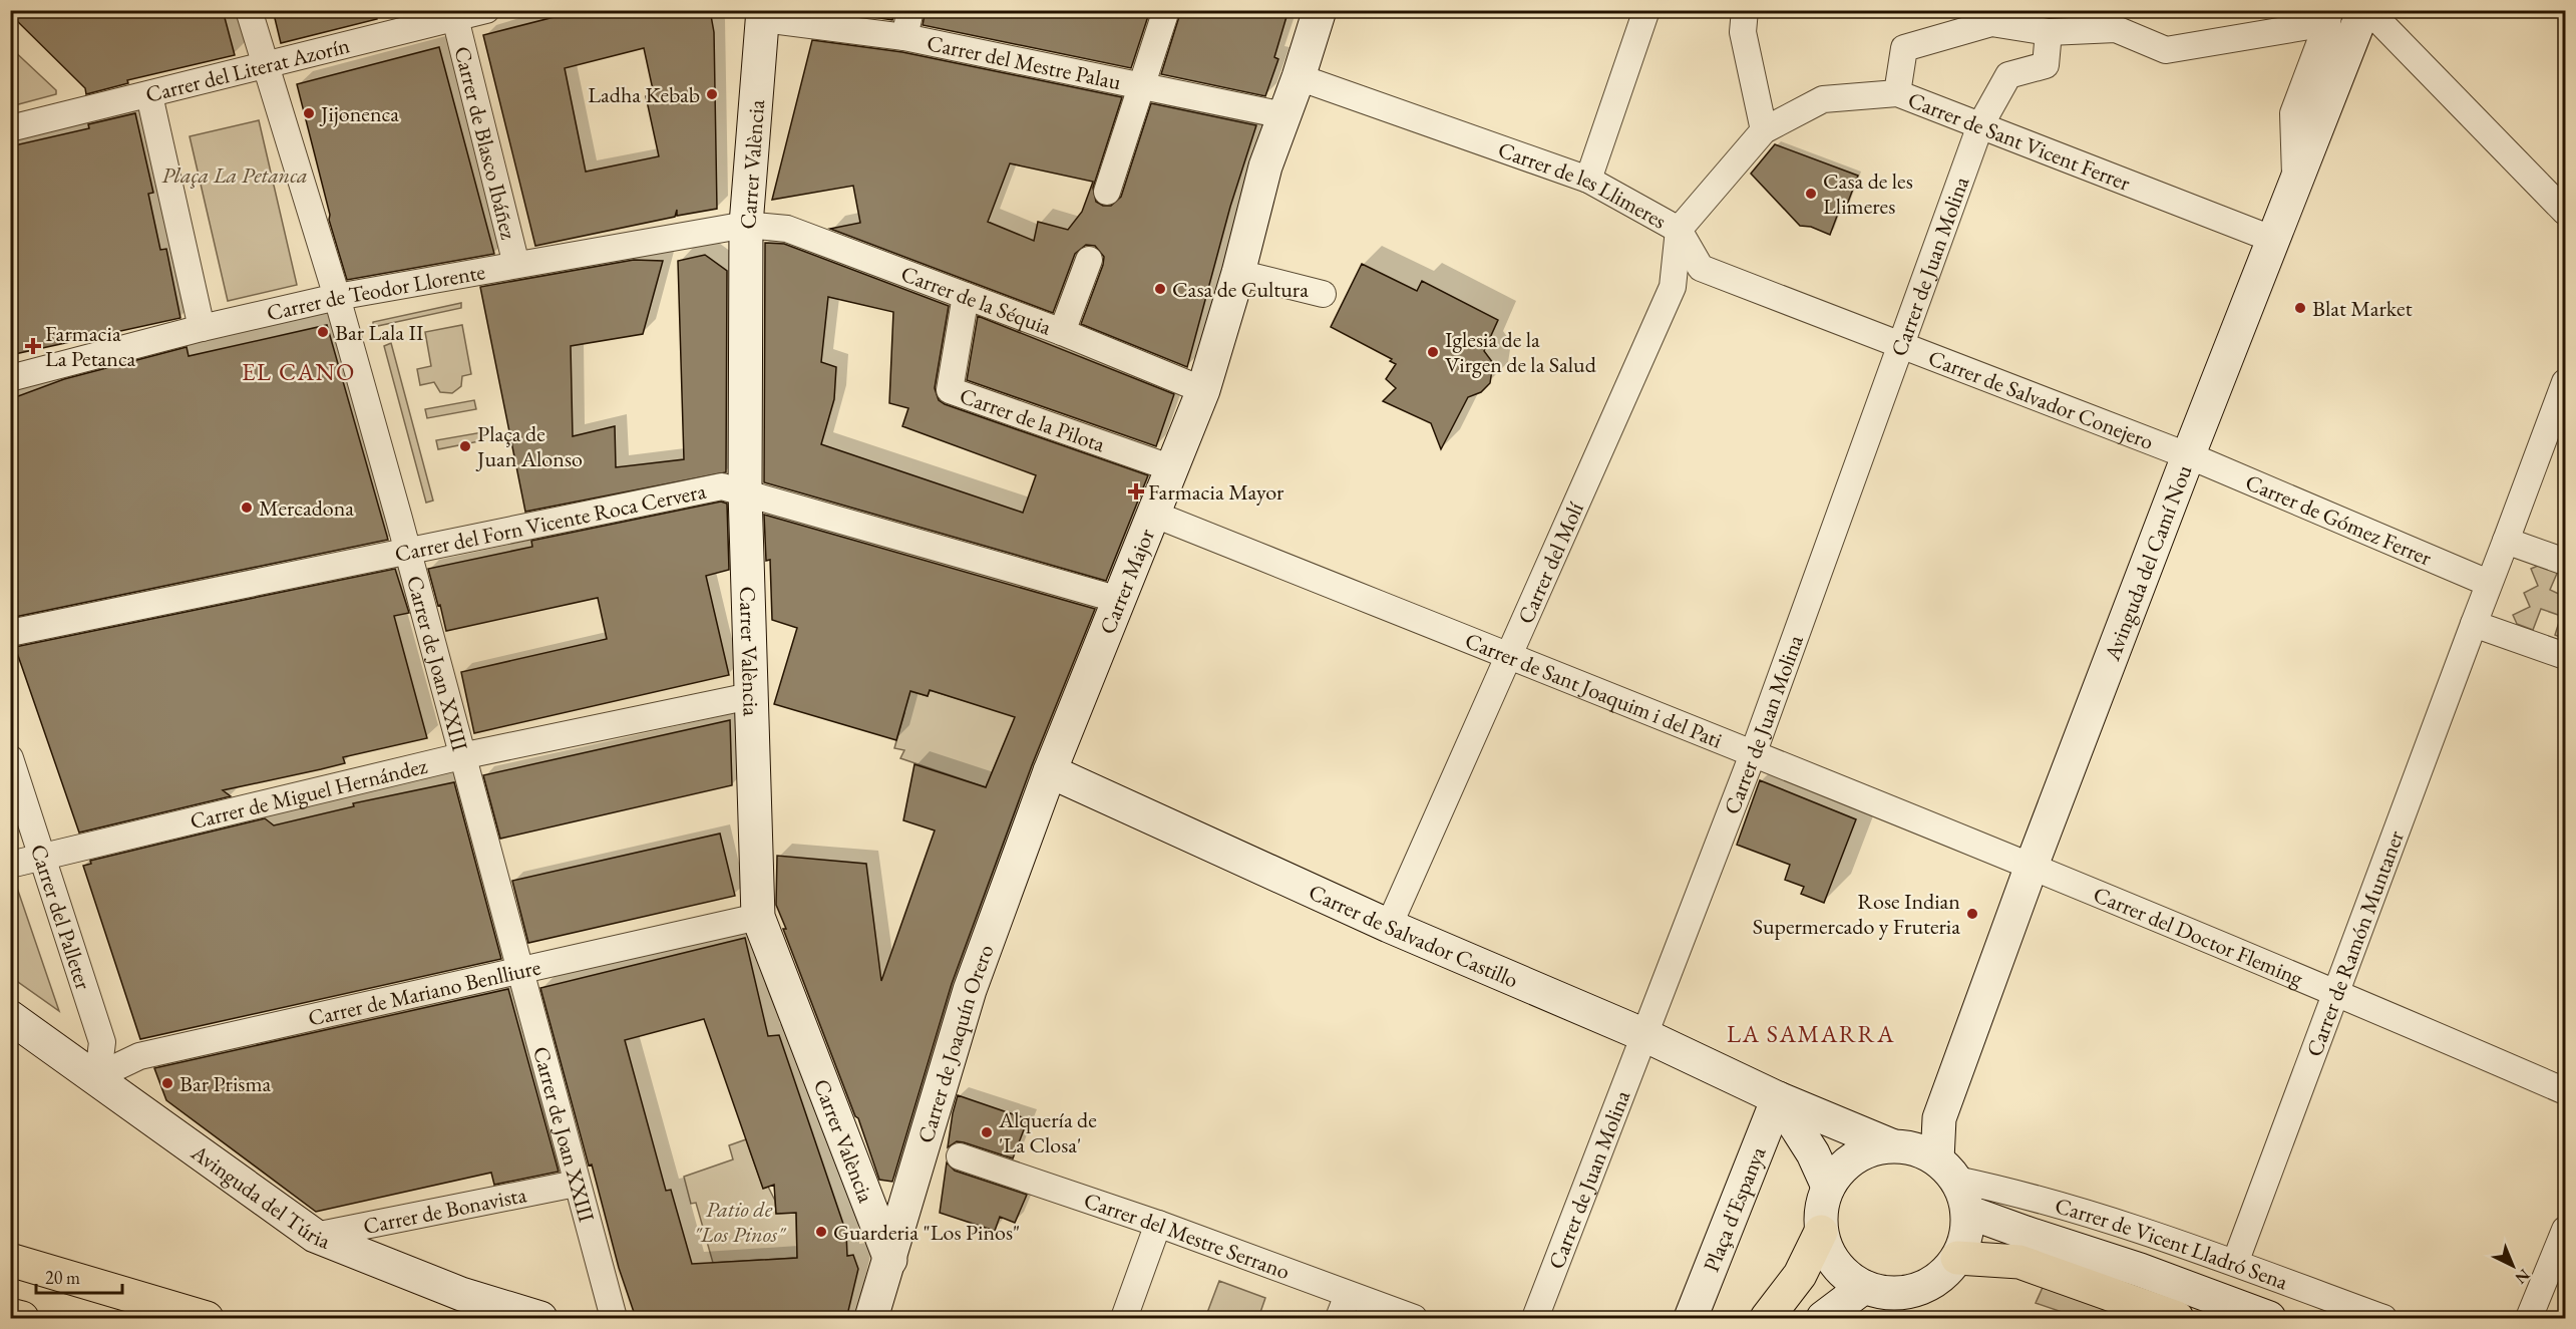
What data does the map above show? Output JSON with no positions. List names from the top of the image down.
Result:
{
  "streets": {
    "street": [
      "Carrer del Mestre Palau",
      "Carrer del Literat Azorín",
      "Carrer de Blasco Ibáñez",
      "Carrer de Sant Vicent Ferrer",
      "Carrer València",
      "Carrer de les Llimeres",
      "Carrer de Juan Molina",
      "Carrer de Teodor Llorente",
      "Carrer de la Séquia",
      "Carrer de Salvador Conejero",
      "Carrer de la Pilota",
      "Carrer de Gómez Ferrer",
      "Carrer del Forn Vicente Roca Cervera",
      "Carrer del Molí",
      "Avinguda del Camí Nou",
      "Carrer Major",
      "Carrer de Joan XXIII",
      "Carrer de Sant Joaquim i del Pati",
      "Carrer de Miguel Hernández",
      "Carrer del Palleter",
      "Carrer de Salvador Castillo",
      "Carrer del Doctor Fleming",
      "Carrer de Ramón Muntaner",
      "Carrer de Mariano Benlliure",
      "Carrer de Joaquín Orero",
      "Avinguda del Túria",
      "Plaça d'Espanya",
      "Carrer de Bonavista",
      "Carrer del Mestre Serrano",
      "Carrer de Vicent Lladró Sena"
    ]
  },
  "crossings": [
    ["Carrer del Mestre Palau", "Carrer València"],
    ["Carrer del Mestre Palau", "Carrer Major"],
    ["Carrer del Literat Azorín", "Carrer de Blasco Ibáñez"],
    ["Carrer del Literat Azorín", "Carrer de Joan XXIII"],
    ["Carrer de Blasco Ibáñez", "Carrer de Teodor Llorente"],
    ["Carrer de Sant Vicent Ferrer", "Carrer de les Llimeres"],
    ["Carrer de Sant Vicent Ferrer", "Carrer de Juan Molina"],
    ["Carrer de Sant Vicent Ferrer", "Avinguda del Camí Nou"],
    ["Carrer València", "Carrer de Teodor Llorente"],
    ["Carrer València", "Carrer de la Séquia"],
    ["Carrer València", "Carrer del Forn Vicente Roca Cervera"],
    ["Carrer València", "Carrer de Miguel Hernández"],
    ["Carrer València", "Carrer de Mariano Benlliure"],
    ["Carrer València", "Carrer de Joaquín Orero"],
    ["Carrer de les Llimeres", "Carrer de Salvador Conejero"],
    ["Carrer de les Llimeres", "Carrer del Molí"],
    ["Carrer de les Llimeres", "Carrer Major"],
    ["Carrer de Juan Molina", "Carrer de Salvador Conejero"],
    ["Carrer de Juan Molina", "Carrer de Sant Joaquim i del Pati"],
    ["Carrer de Juan Molina", "Carrer de Salvador Castillo"],
    ["Carrer de Teodor Llorente", "Carrer de la Séquia"],
    ["Carrer de Teodor Llorente", "Carrer de Joan XXIII"],
    ["Carrer de la Séquia", "Carrer de la Pilota"],
    ["Carrer de la Séquia", "Carrer Major"],
    ["Carrer de Salvador Conejero", "Carrer de Gómez Ferrer"],
    ["Carrer de Salvador Conejero", "Carrer del Molí"],
    ["Carrer de Salvador Conejero", "Avinguda del Camí Nou"],
    ["Carrer de la Pilota", "Carrer Major"],
    ["Carrer de Gómez Ferrer", "Avinguda del Camí Nou"],
    ["Carrer de Gómez Ferrer", "Carrer de Ramón Muntaner"],
    ["Carrer del Forn Vicente Roca Cervera", "Carrer Major"],
    ["Carrer del Forn Vicente Roca Cervera", "Carrer de Joan XXIII"],
    ["Carrer del Molí", "Carrer de Sant Joaquim i del Pati"],
    ["Carrer del Molí", "Carrer de Salvador Castillo"],
    ["Avinguda del Camí Nou", "Carrer de Sant Joaquim i del Pati"],
    ["Avinguda del Camí Nou", "Carrer de Salvador Castillo"],
    ["Avinguda del Camí Nou", "Carrer del Doctor Fleming"],
    ["Avinguda del Camí Nou", "Carrer de Vicent Lladró Sena"],
    ["Carrer Major", "Carrer de Sant Joaquim i del Pati"],
    ["Carrer Major", "Carrer de Salvador Castillo"],
    ["Carrer Major", "Carrer de Joaquín Orero"],
    ["Carrer de Joan XXIII", "Carrer de Miguel Hernández"],
    ["Carrer de Joan XXIII", "Carrer de Mariano Benlliure"],
    ["Carrer de Joan XXIII", "Carrer de Bonavista"],
    ["Carrer de Sant Joaquim i del Pati", "Carrer del Doctor Fleming"],
    ["Carrer de Miguel Hernández", "Carrer del Palleter"],
    ["Carrer del Palleter", "Carrer de Mariano Benlliure"],
    ["Carrer del Palleter", "Avinguda del Túria"],
    ["Carrer de Salvador Castillo", "Carrer de Joaquín Orero"],
    ["Carrer de Salvador Castillo", "Plaça d'Espanya"],
    ["Carrer de Salvador Castillo", "Carrer de Vicent Lladró Sena"],
    ["Carrer del Doctor Fleming", "Carrer de Ramón Muntaner"],
    ["Carrer de Ramón Muntaner", "Carrer de Vicent Lladró Sena"],
    ["Carrer de Mariano Benlliure", "Avinguda del Túria"],
    ["Avinguda del Túria", "Carrer de Bonavista"]
  ],
  "districts": ["EL CANO", "LA SAMARRA"],
  "parks": ["Plaça La Petanca", "Patio de \"Los Pinos\""],
  "places": {
    "other": [
      "Ladha Kebab",
      "Jijonenca",
      "Casa de les Llimeres",
      "Casa de Cultura",
      "Blat Market",
      "Bar Lala II",
      "Iglesia de la Virgen de la Salud",
      "Plaça de Juan Alonso",
      "Mercadona",
      "Rose Indian Supermercado y Fruteria",
      "Bar Prisma",
      "Alquería de 'La Closa'",
      "Guarderia \"Los Pinos\""
    ],
    "health": ["Farmacia La Petanca", "Farmacia Mayor"]
  },
  "scale_bar": "20 m",
  "north": "bottom right"
}
